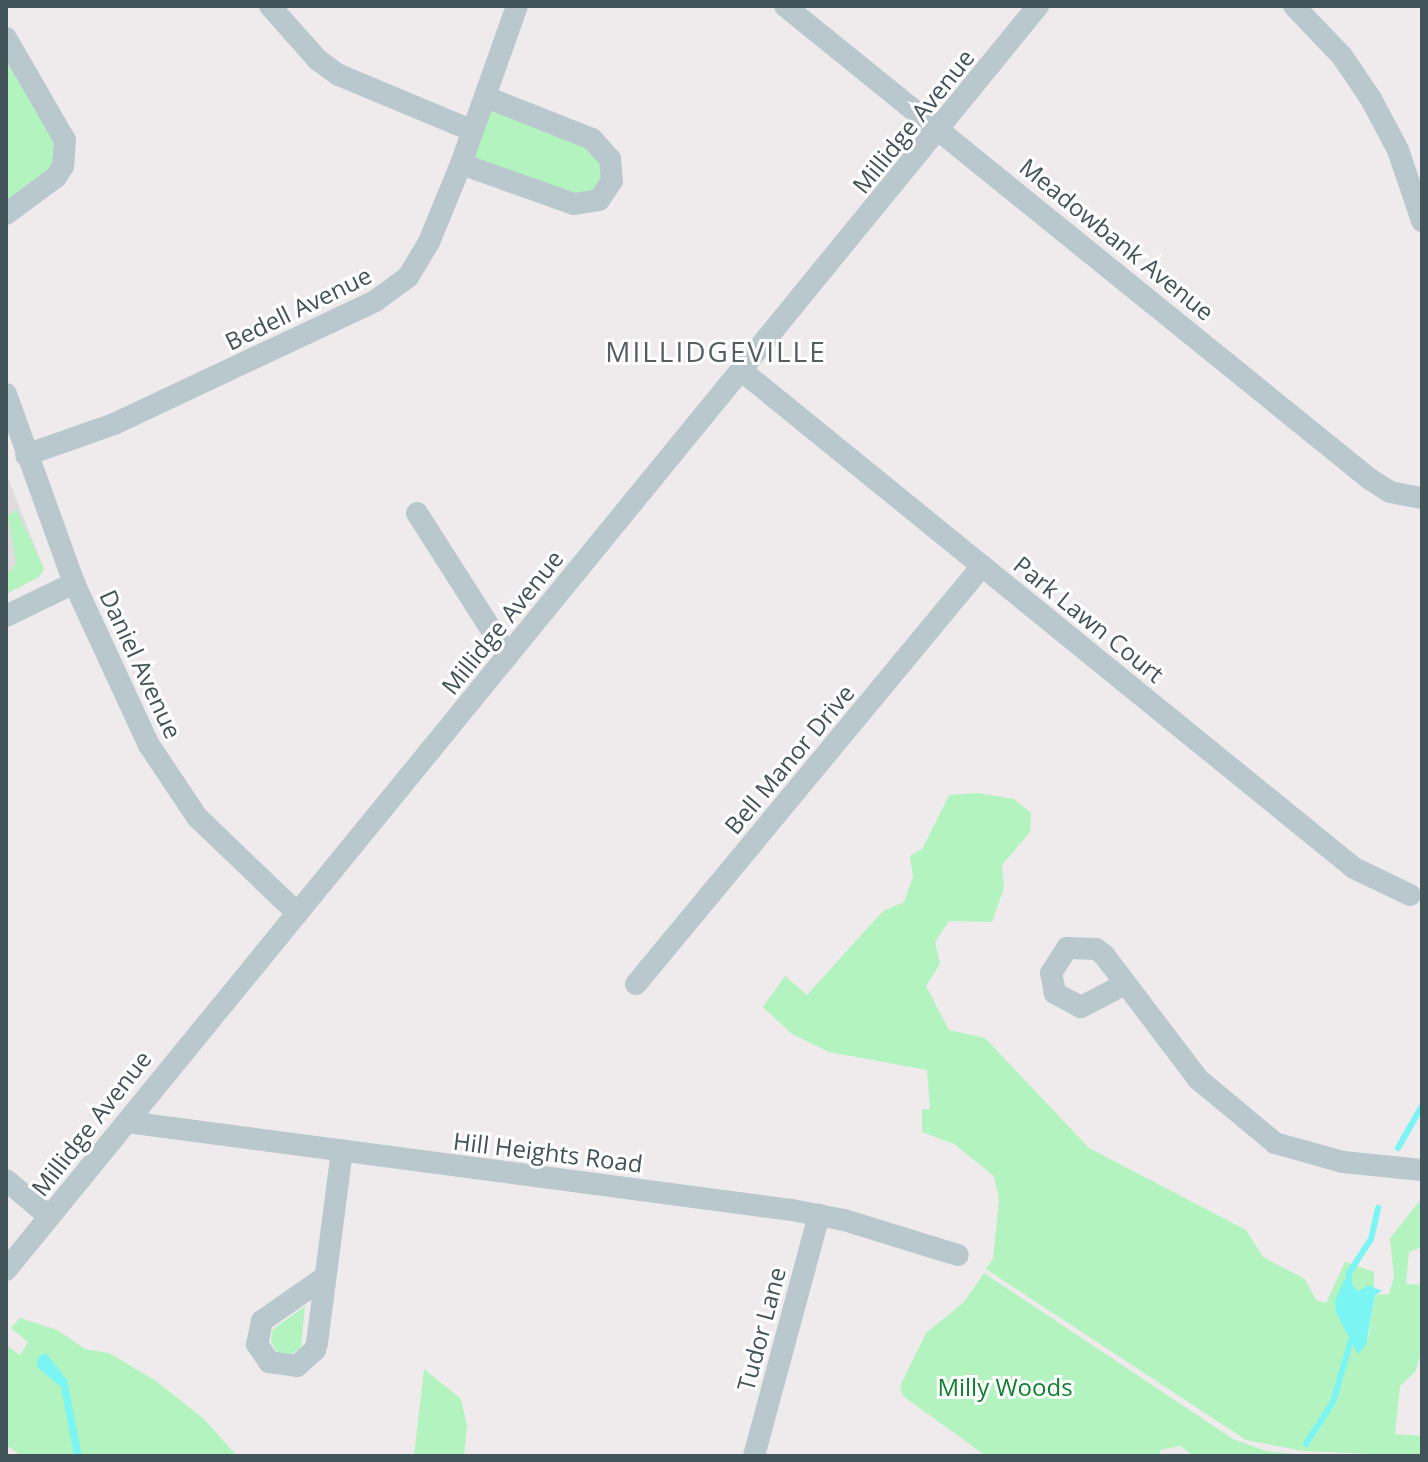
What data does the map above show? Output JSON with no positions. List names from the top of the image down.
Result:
{
  "streets": {
    "street": [
      "Millidge Avenue",
      "Meadowbank Avenue",
      "Bedell Avenue",
      "Park Lawn Court",
      "Daniel Avenue",
      "Bell Manor Drive",
      "Hill Heights Road",
      "Tudor Lane"
    ]
  },
  "crossings": [
    ["Millidge Avenue", "Meadowbank Avenue"],
    ["Millidge Avenue", "Park Lawn Court"],
    ["Millidge Avenue", "Daniel Avenue"],
    ["Millidge Avenue", "Hill Heights Road"],
    ["Bedell Avenue", "Daniel Avenue"],
    ["Park Lawn Court", "Bell Manor Drive"],
    ["Hill Heights Road", "Tudor Lane"]
  ],
  "districts": ["MILLIDGEVILLE"],
  "parks": ["Milly Woods"]
}
